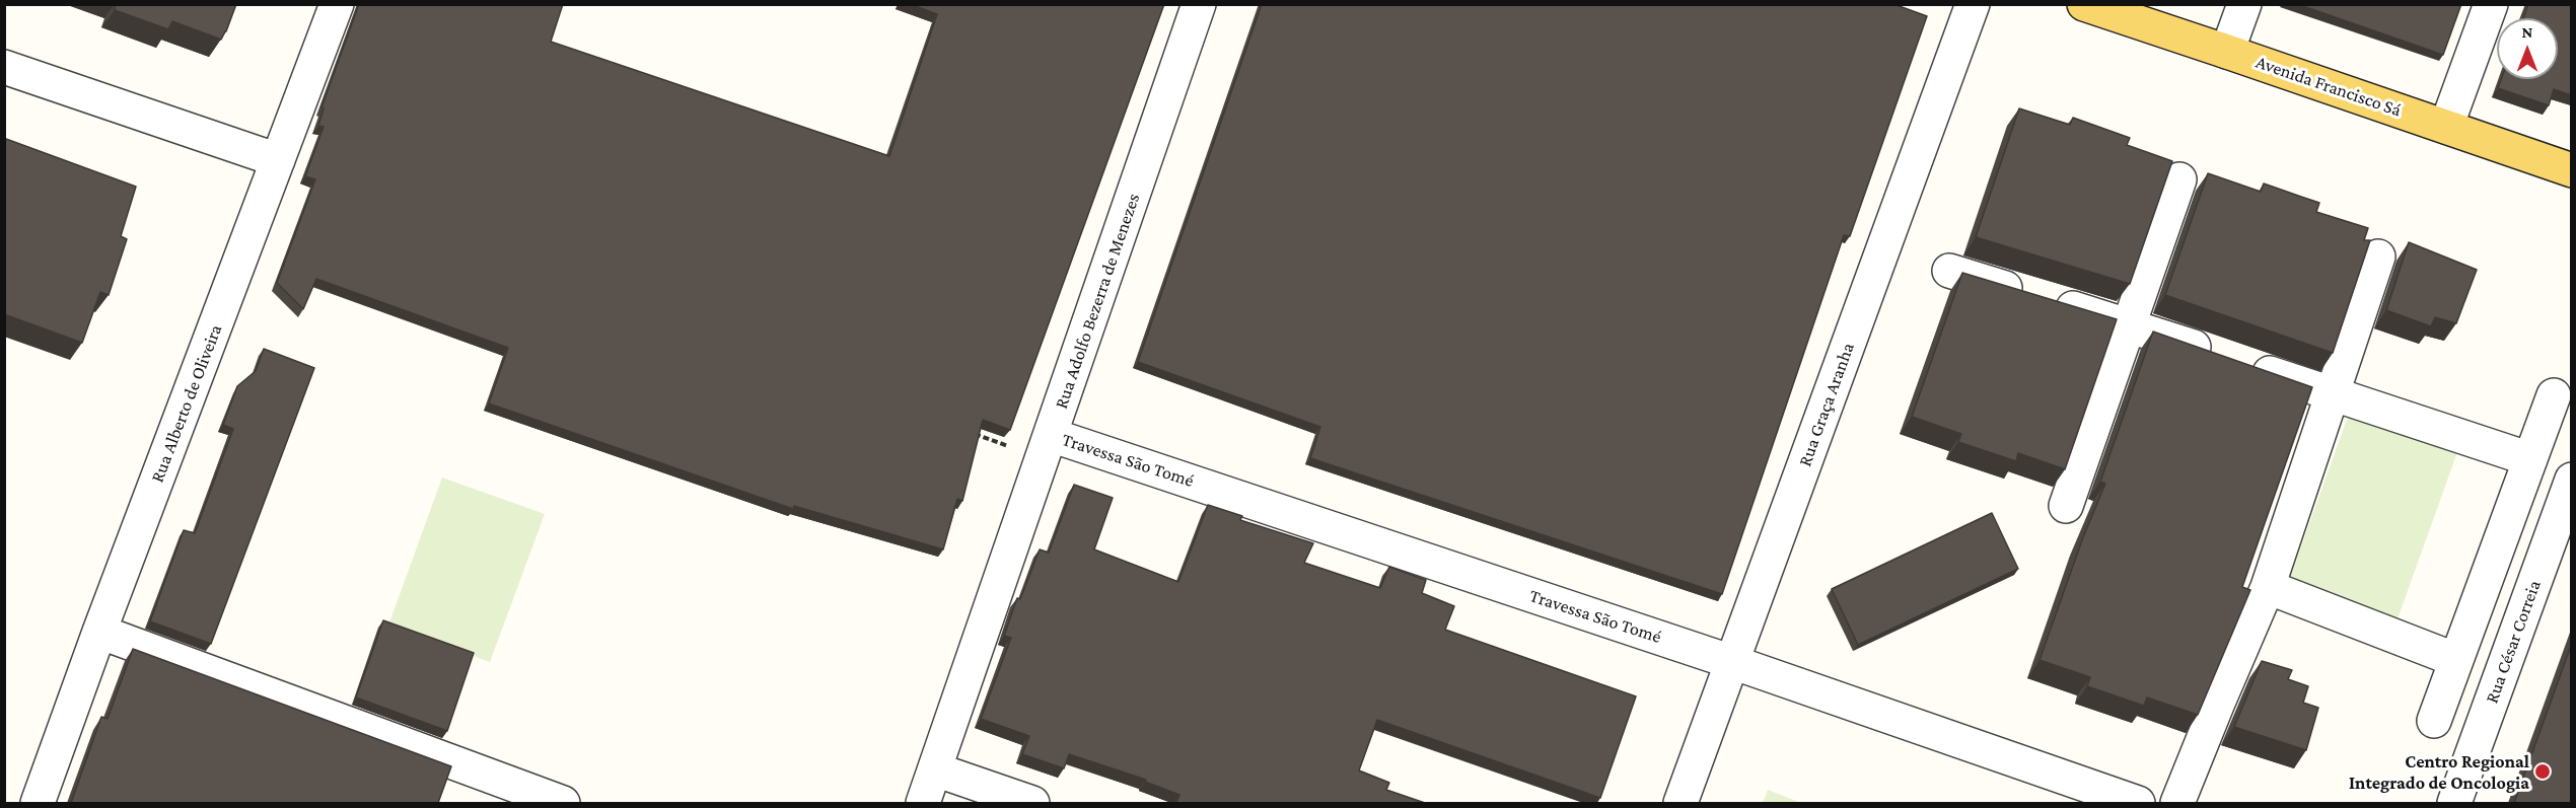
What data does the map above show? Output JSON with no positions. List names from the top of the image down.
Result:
{
  "streets": {
    "main road": ["Avenida Francisco Sá"],
    "street": [
      "Rua Adolfo Bezerra de Menezes",
      "Rua Alberto de Oliveira",
      "Rua Graça Aranha",
      "Travessa São Tomé",
      "Rua César Correia"
    ]
  },
  "crossings": [
    ["Rua Adolfo Bezerra de Menezes", "Travessa São Tomé"],
    ["Rua Graça Aranha", "Travessa São Tomé"]
  ],
  "places": ["Centro Regional Integrado de Oncologia"],
  "north": "top"
}
